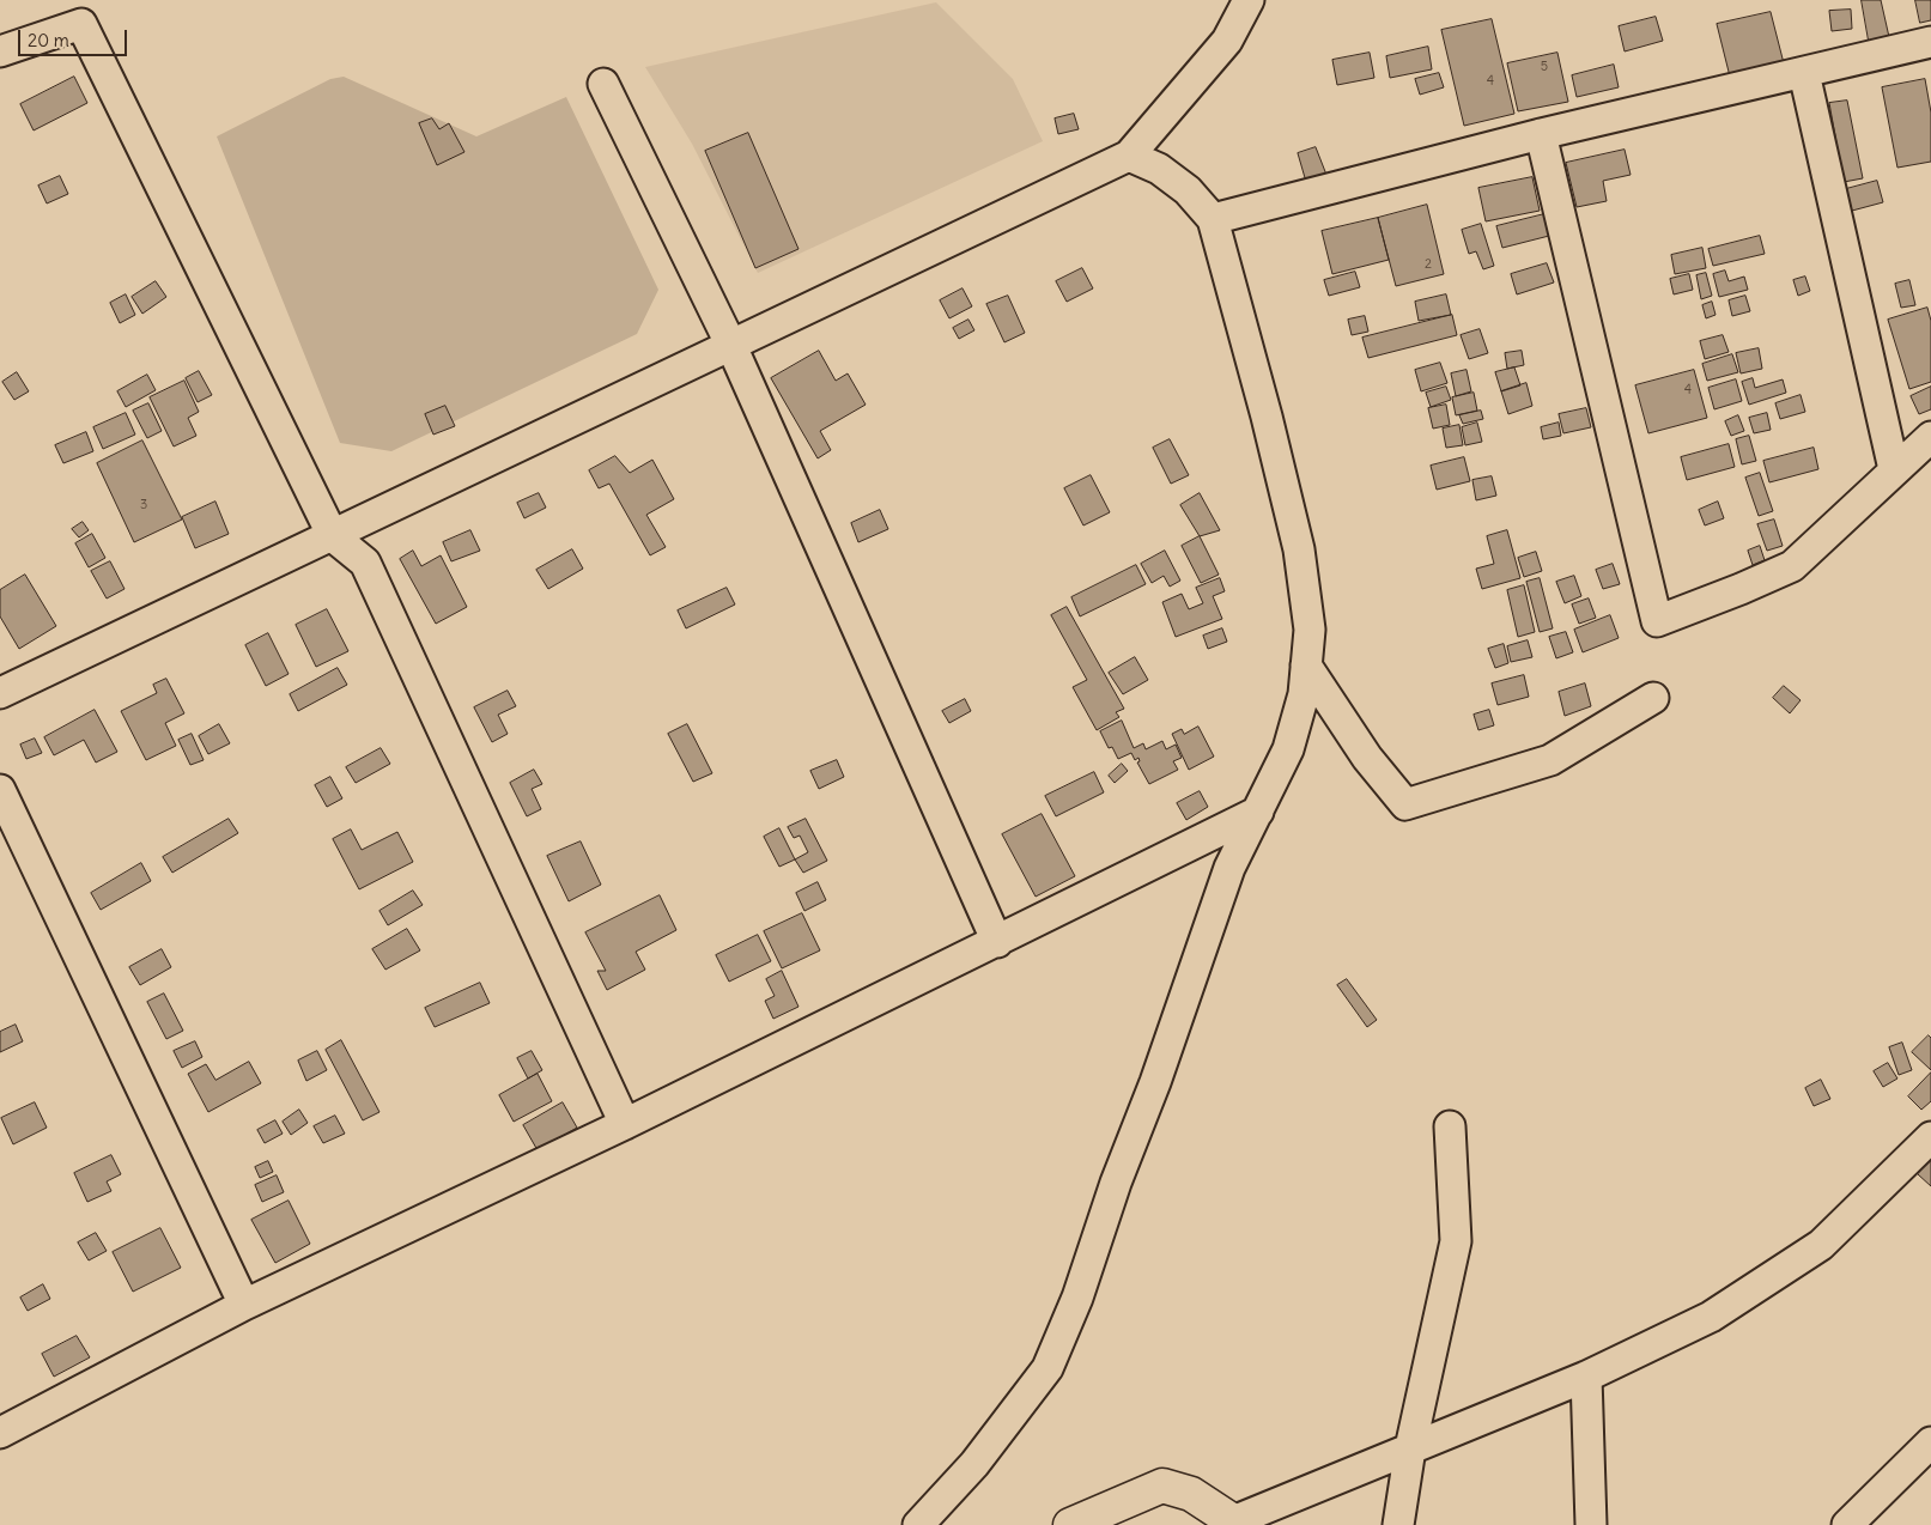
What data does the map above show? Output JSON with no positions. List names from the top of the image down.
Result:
{
  "house_numbers": [
    "5",
    "4",
    "2",
    "4",
    "3"
  ],
  "scale_bar": "20 m"
}
